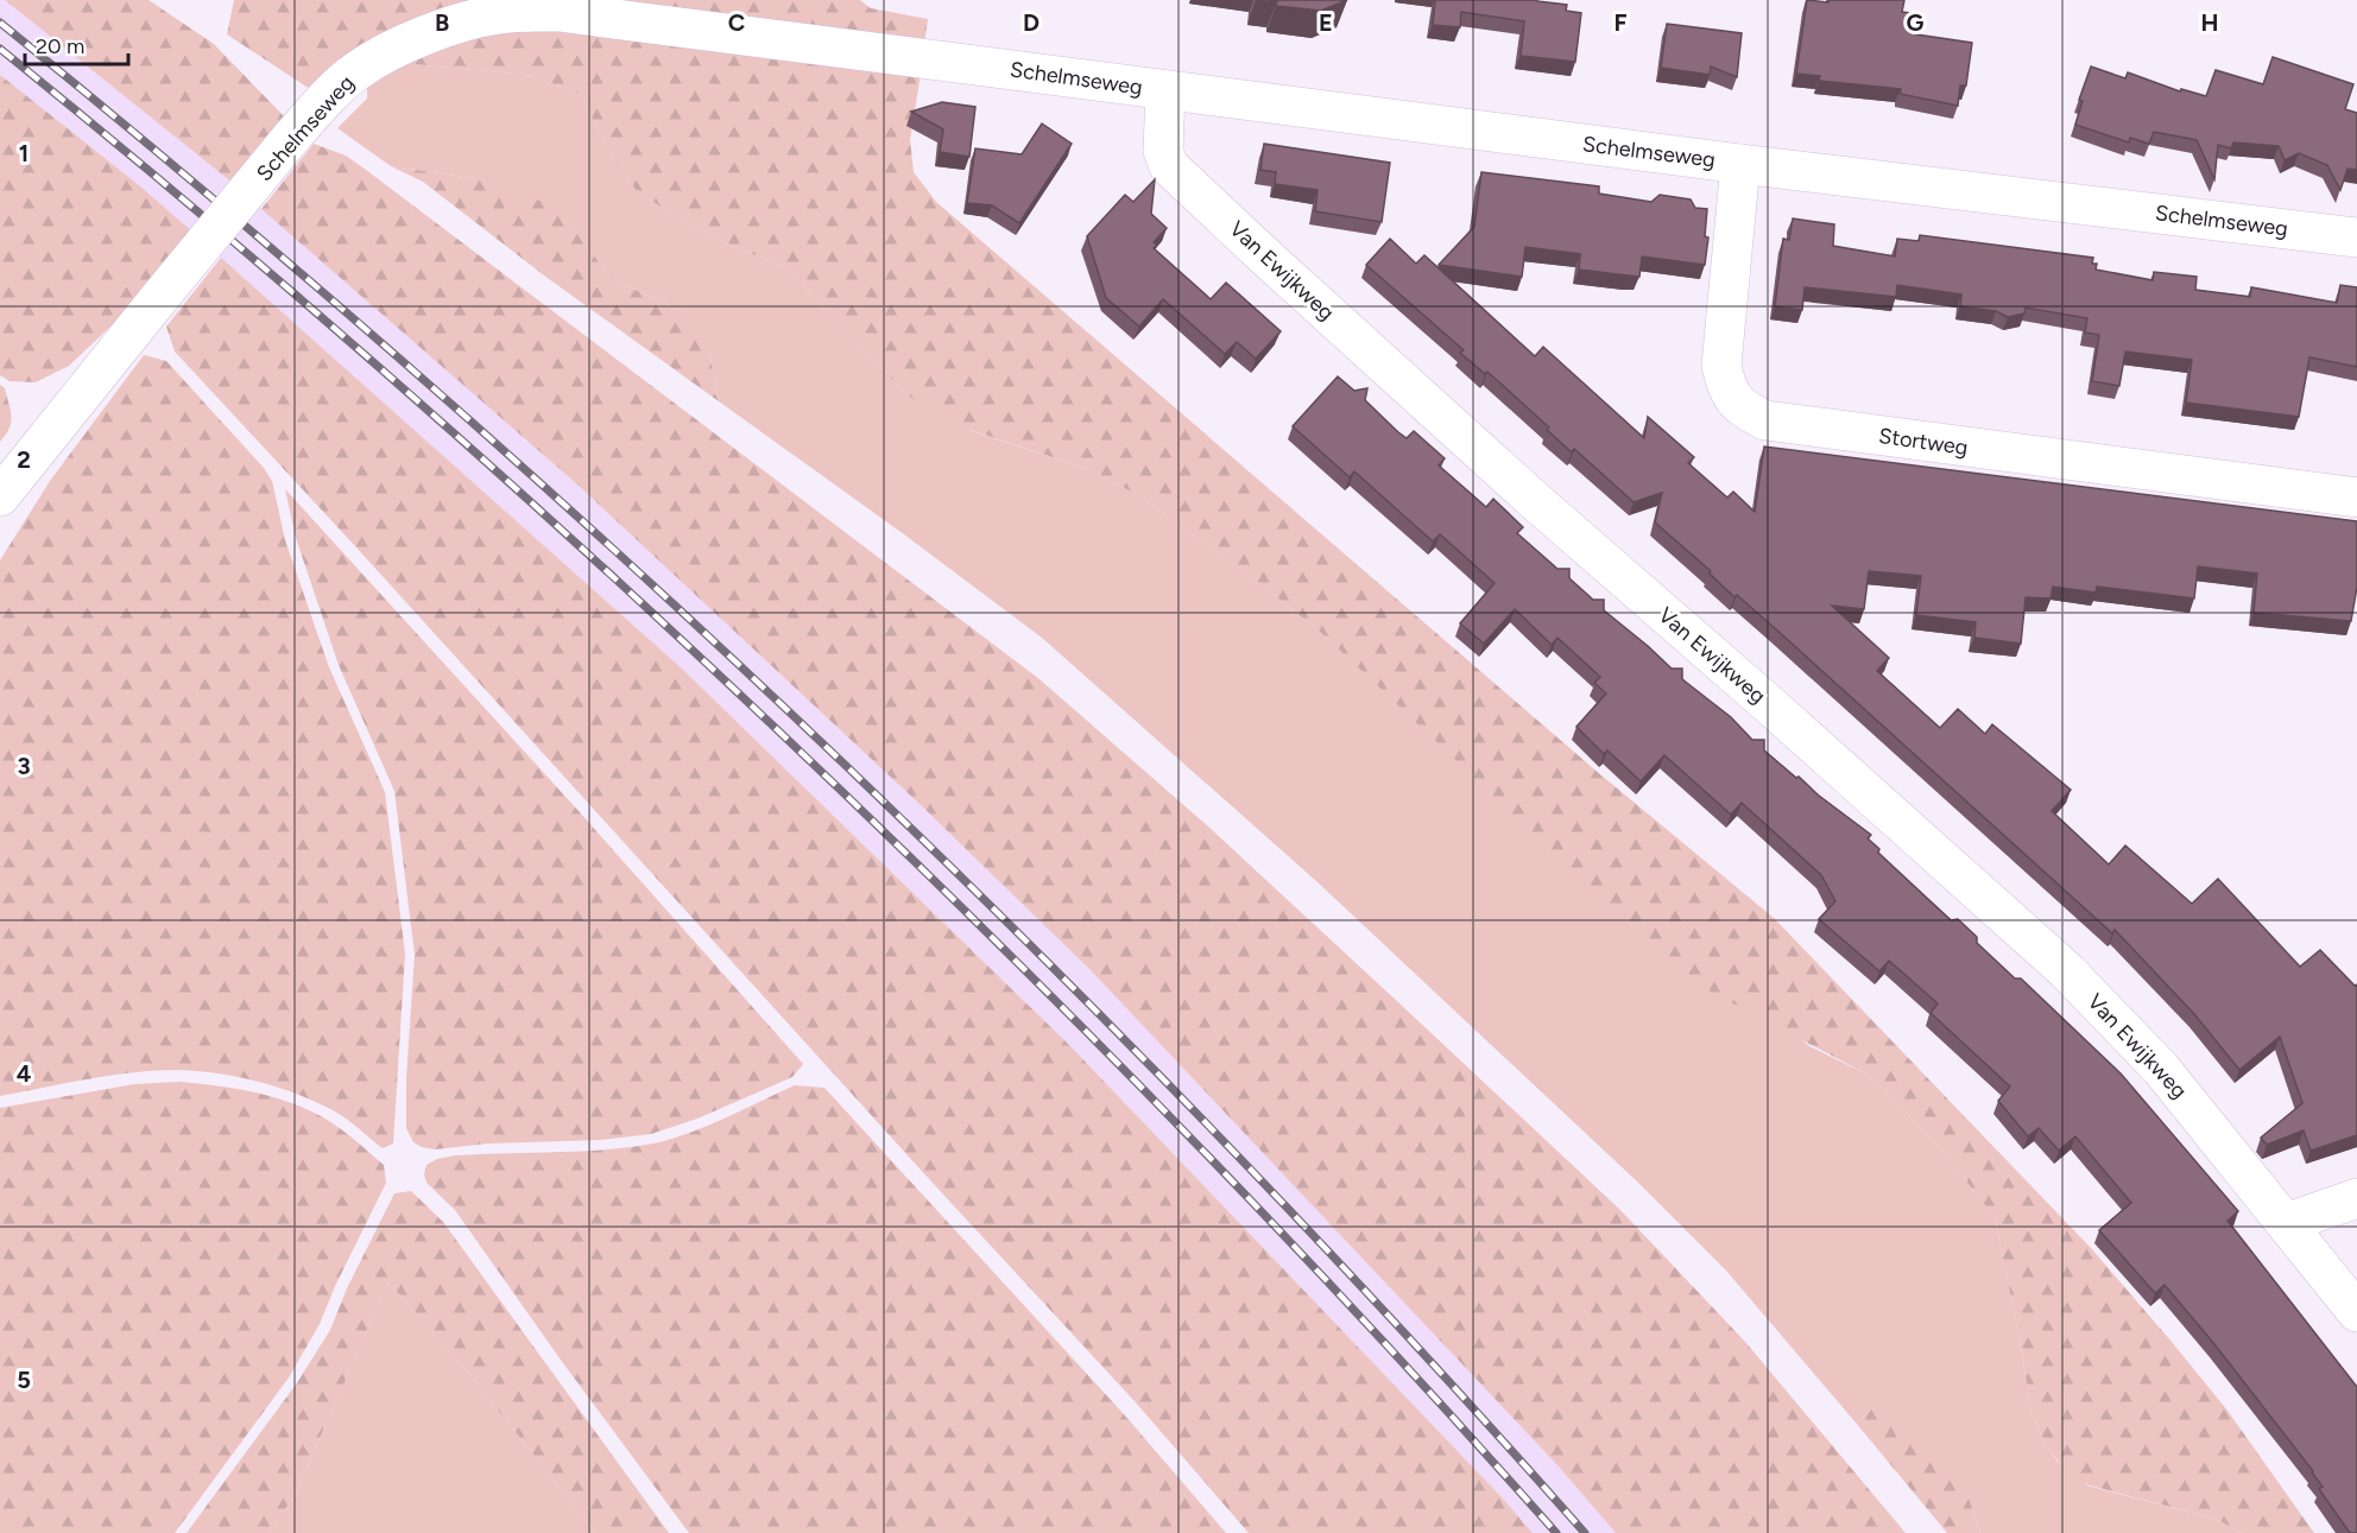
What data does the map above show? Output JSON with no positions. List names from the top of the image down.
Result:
{
  "streets": {
    "street": ["Schelmseweg", "Van Ewijkweg", "Stortweg"]
  },
  "crossings": [
    ["Schelmseweg", "Van Ewijkweg"],
    ["Schelmseweg", "Stortweg"]
  ],
  "scale_bar": "20 m",
  "grid": {
    "columns": [
      "B",
      "C",
      "D",
      "E",
      "F",
      "G",
      "H"
    ],
    "rows": [
      "1",
      "2",
      "3",
      "4",
      "5"
    ]
  }
}
